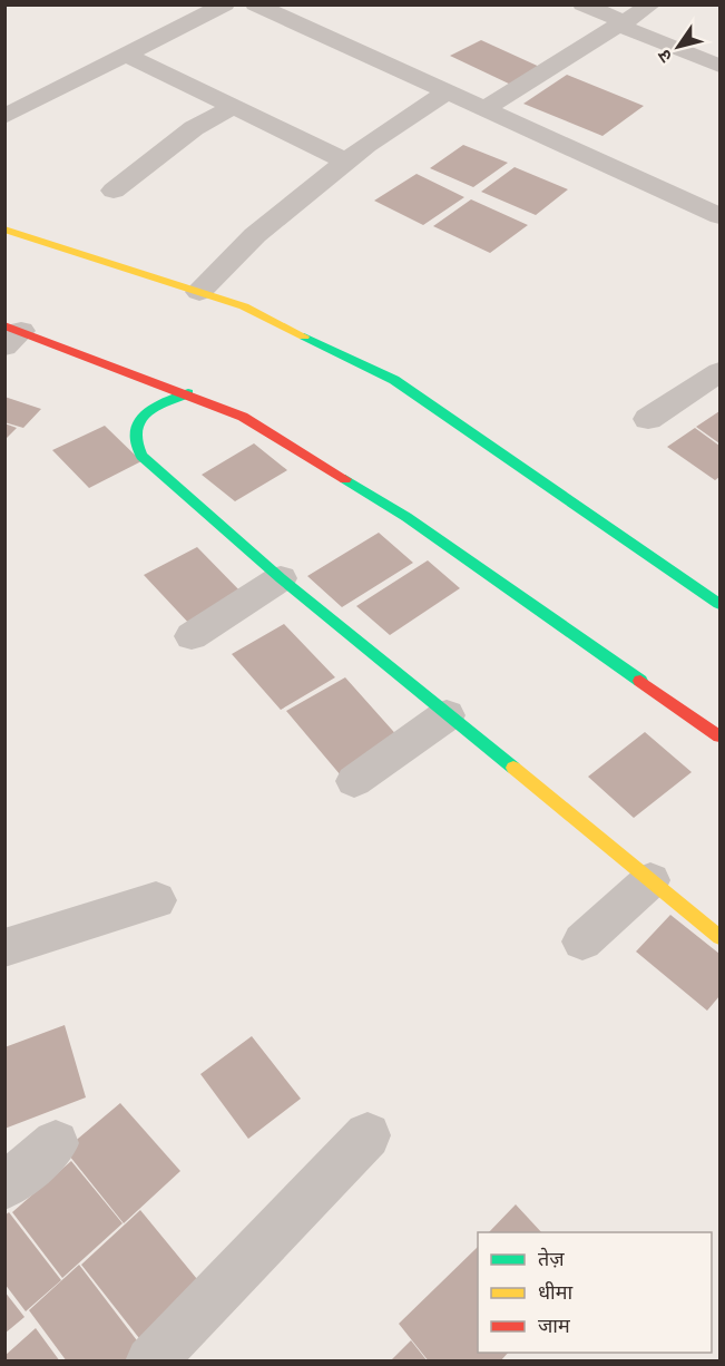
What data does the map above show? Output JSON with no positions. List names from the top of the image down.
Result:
{
  "legend": ["तेज़", "धीमा", "जाम"],
  "north": "bottom left"
}
